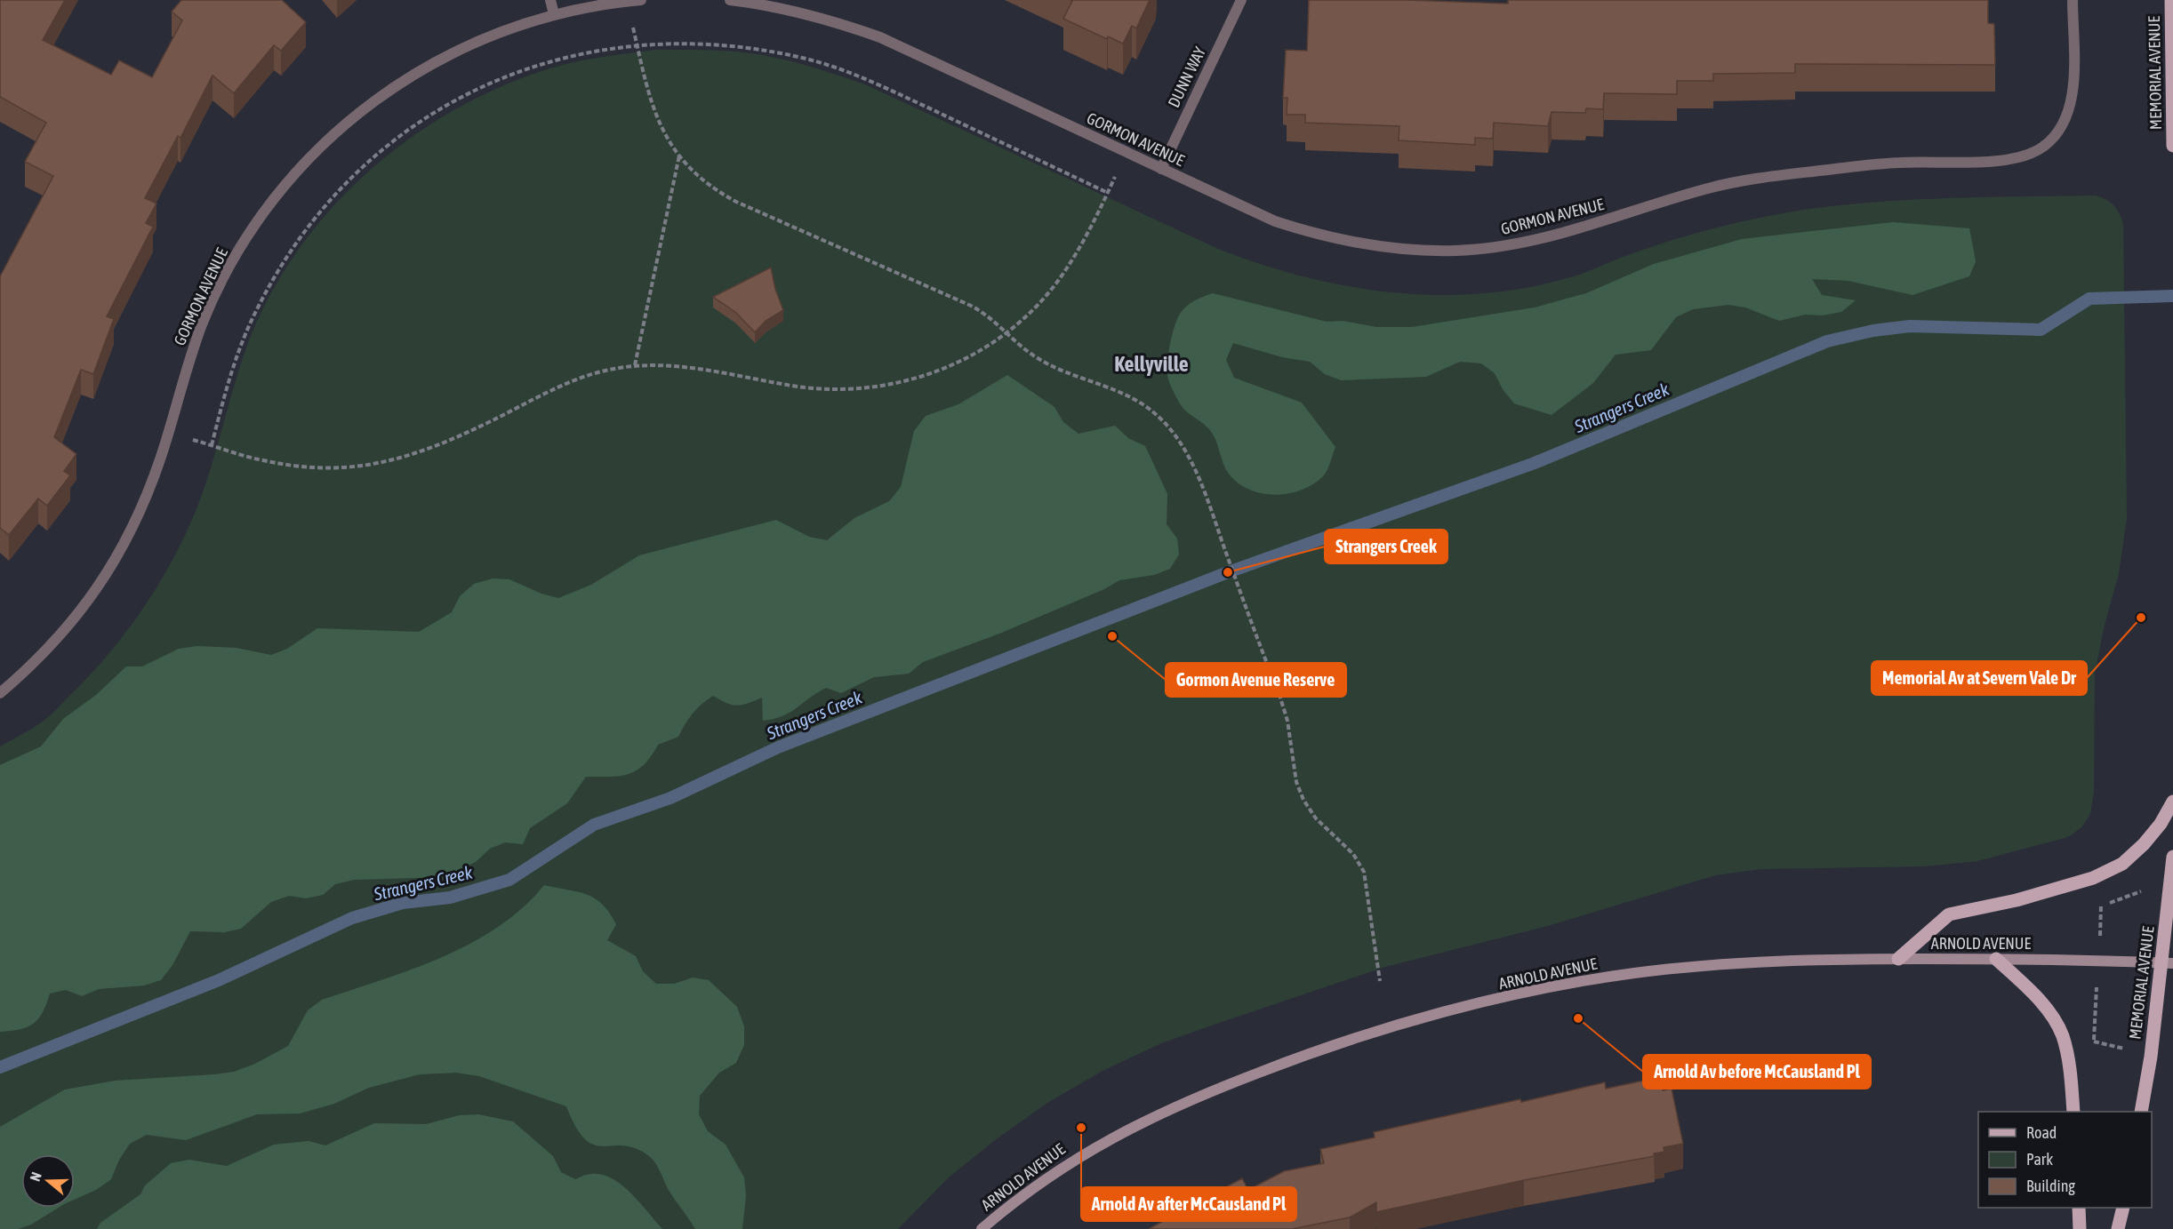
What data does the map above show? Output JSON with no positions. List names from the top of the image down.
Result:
{
  "streets": {
    "main road": ["MEMORIAL AVENUE"],
    "street": ["DUNN WAY", "GORMON AVENUE", "ARNOLD AVENUE"]
  },
  "crossings": [
    ["MEMORIAL AVENUE", "ARNOLD AVENUE"],
    ["DUNN WAY", "GORMON AVENUE"]
  ],
  "districts": ["Kellyville"],
  "water": ["Strangers Creek"],
  "places": [
    "Strangers Creek",
    "Memorial Av at Severn Vale Dr",
    "Gormon Avenue Reserve",
    "Arnold Av before McCausland Pl",
    "Arnold Av after McCausland Pl"
  ],
  "legend": ["Road", "Park", "Building"],
  "north": "left"
}
